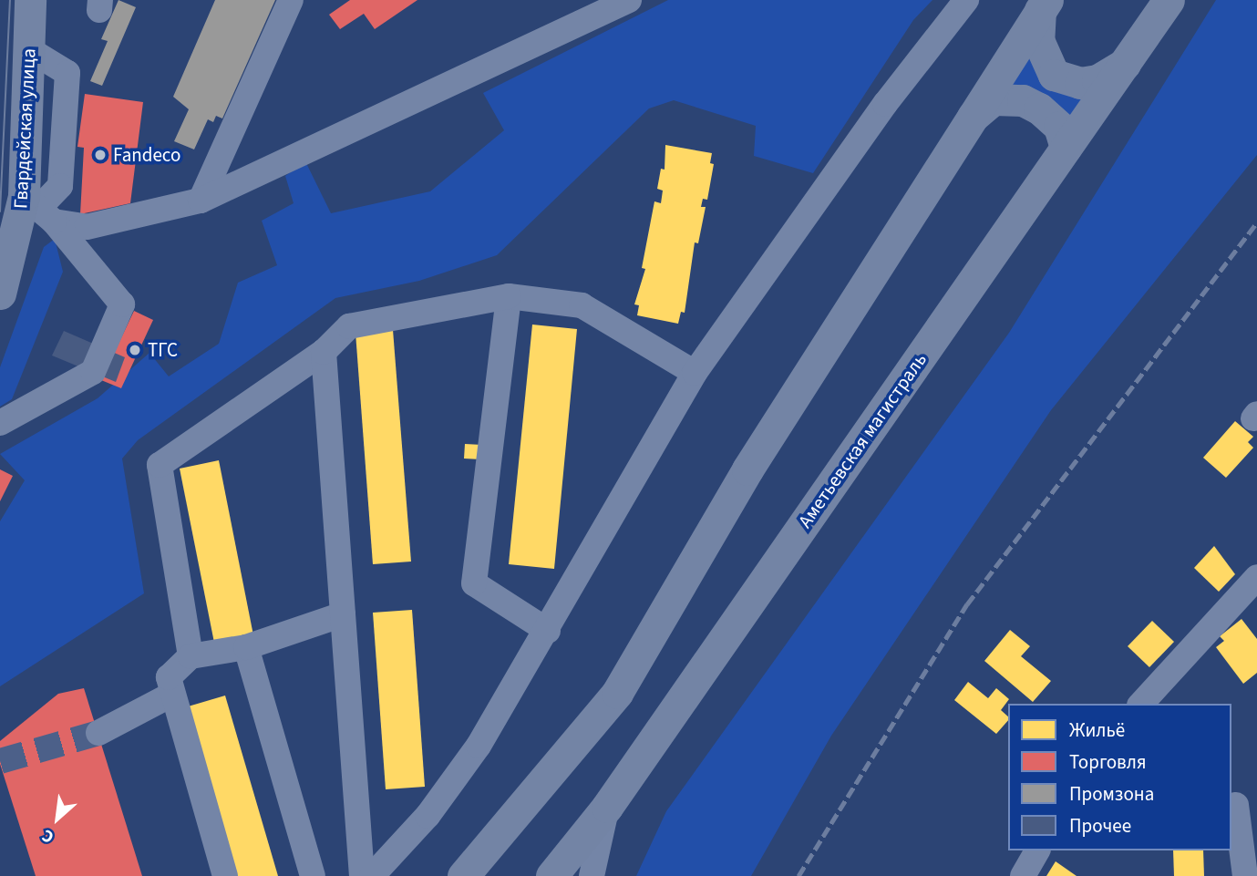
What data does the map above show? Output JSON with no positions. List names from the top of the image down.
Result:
{
  "streets": {
    "main road": ["Гвардейская улица", "Аметьевская магистраль"]
  },
  "places": ["Fandeco", "ТГС"],
  "legend": [
    "Жильё",
    "Торговля",
    "Промзона",
    "Прочее"
  ],
  "north": "bottom left"
}
